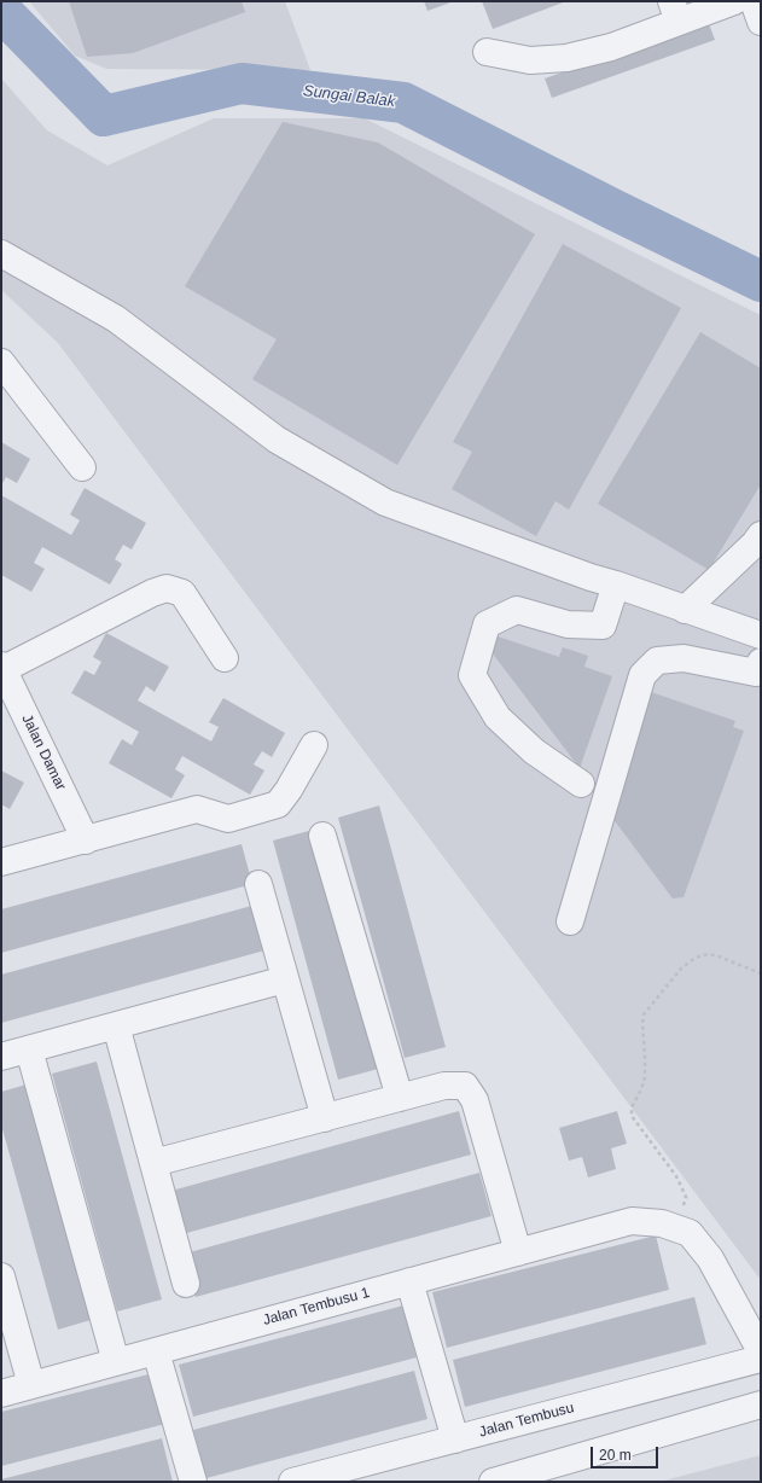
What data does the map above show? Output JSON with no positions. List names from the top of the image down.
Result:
{
  "streets": {
    "street": ["Jalan Damar", "Jalan Tembusu 1", "Jalan Tembusu"]
  },
  "water": ["Sungai Balak"],
  "scale_bar": "20 m"
}
